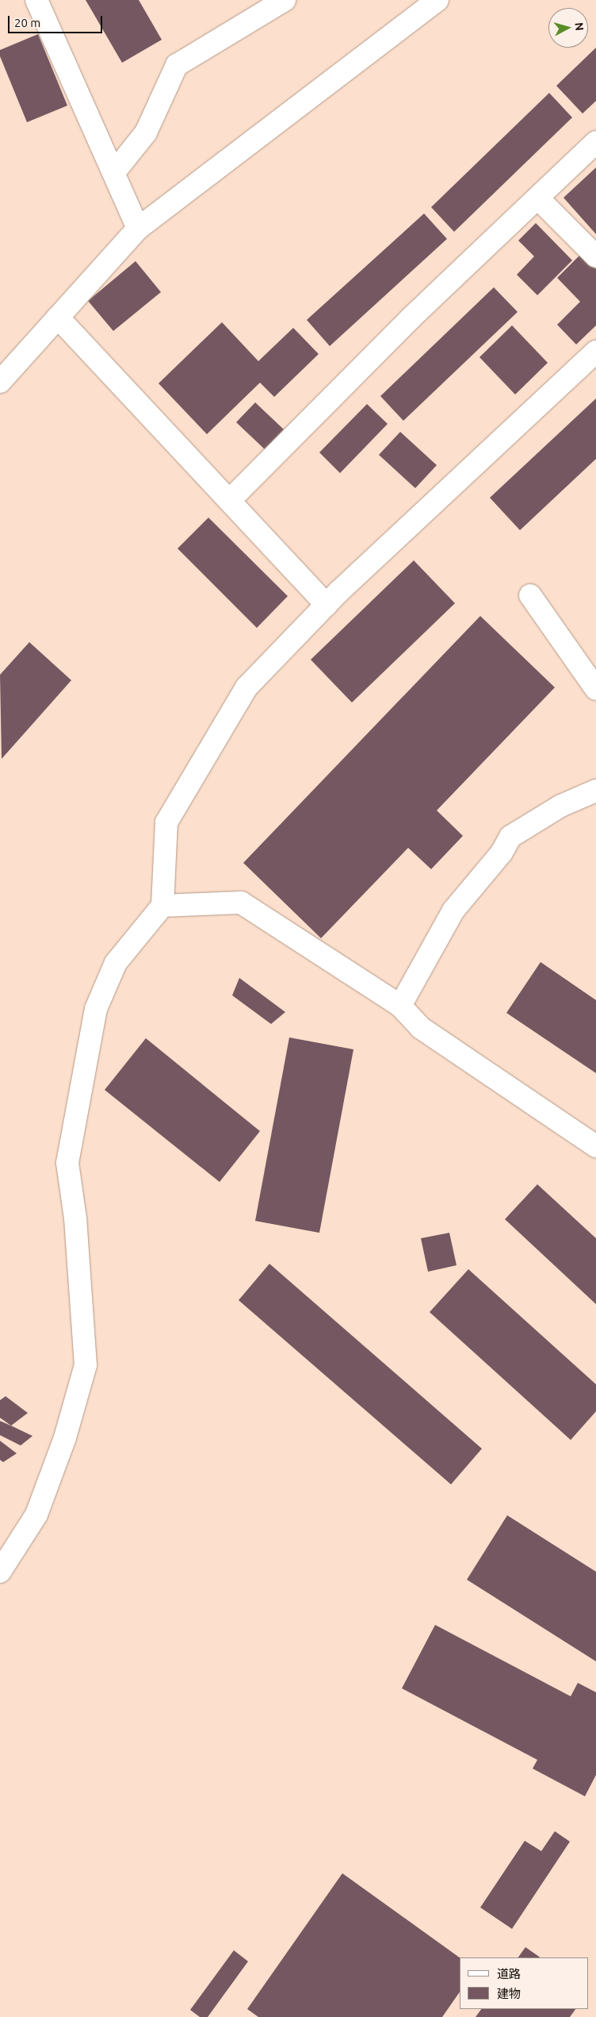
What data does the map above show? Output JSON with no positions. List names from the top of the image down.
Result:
{
  "legend": ["道路", "建物"],
  "scale_bar": "20 m",
  "north": "right"
}
